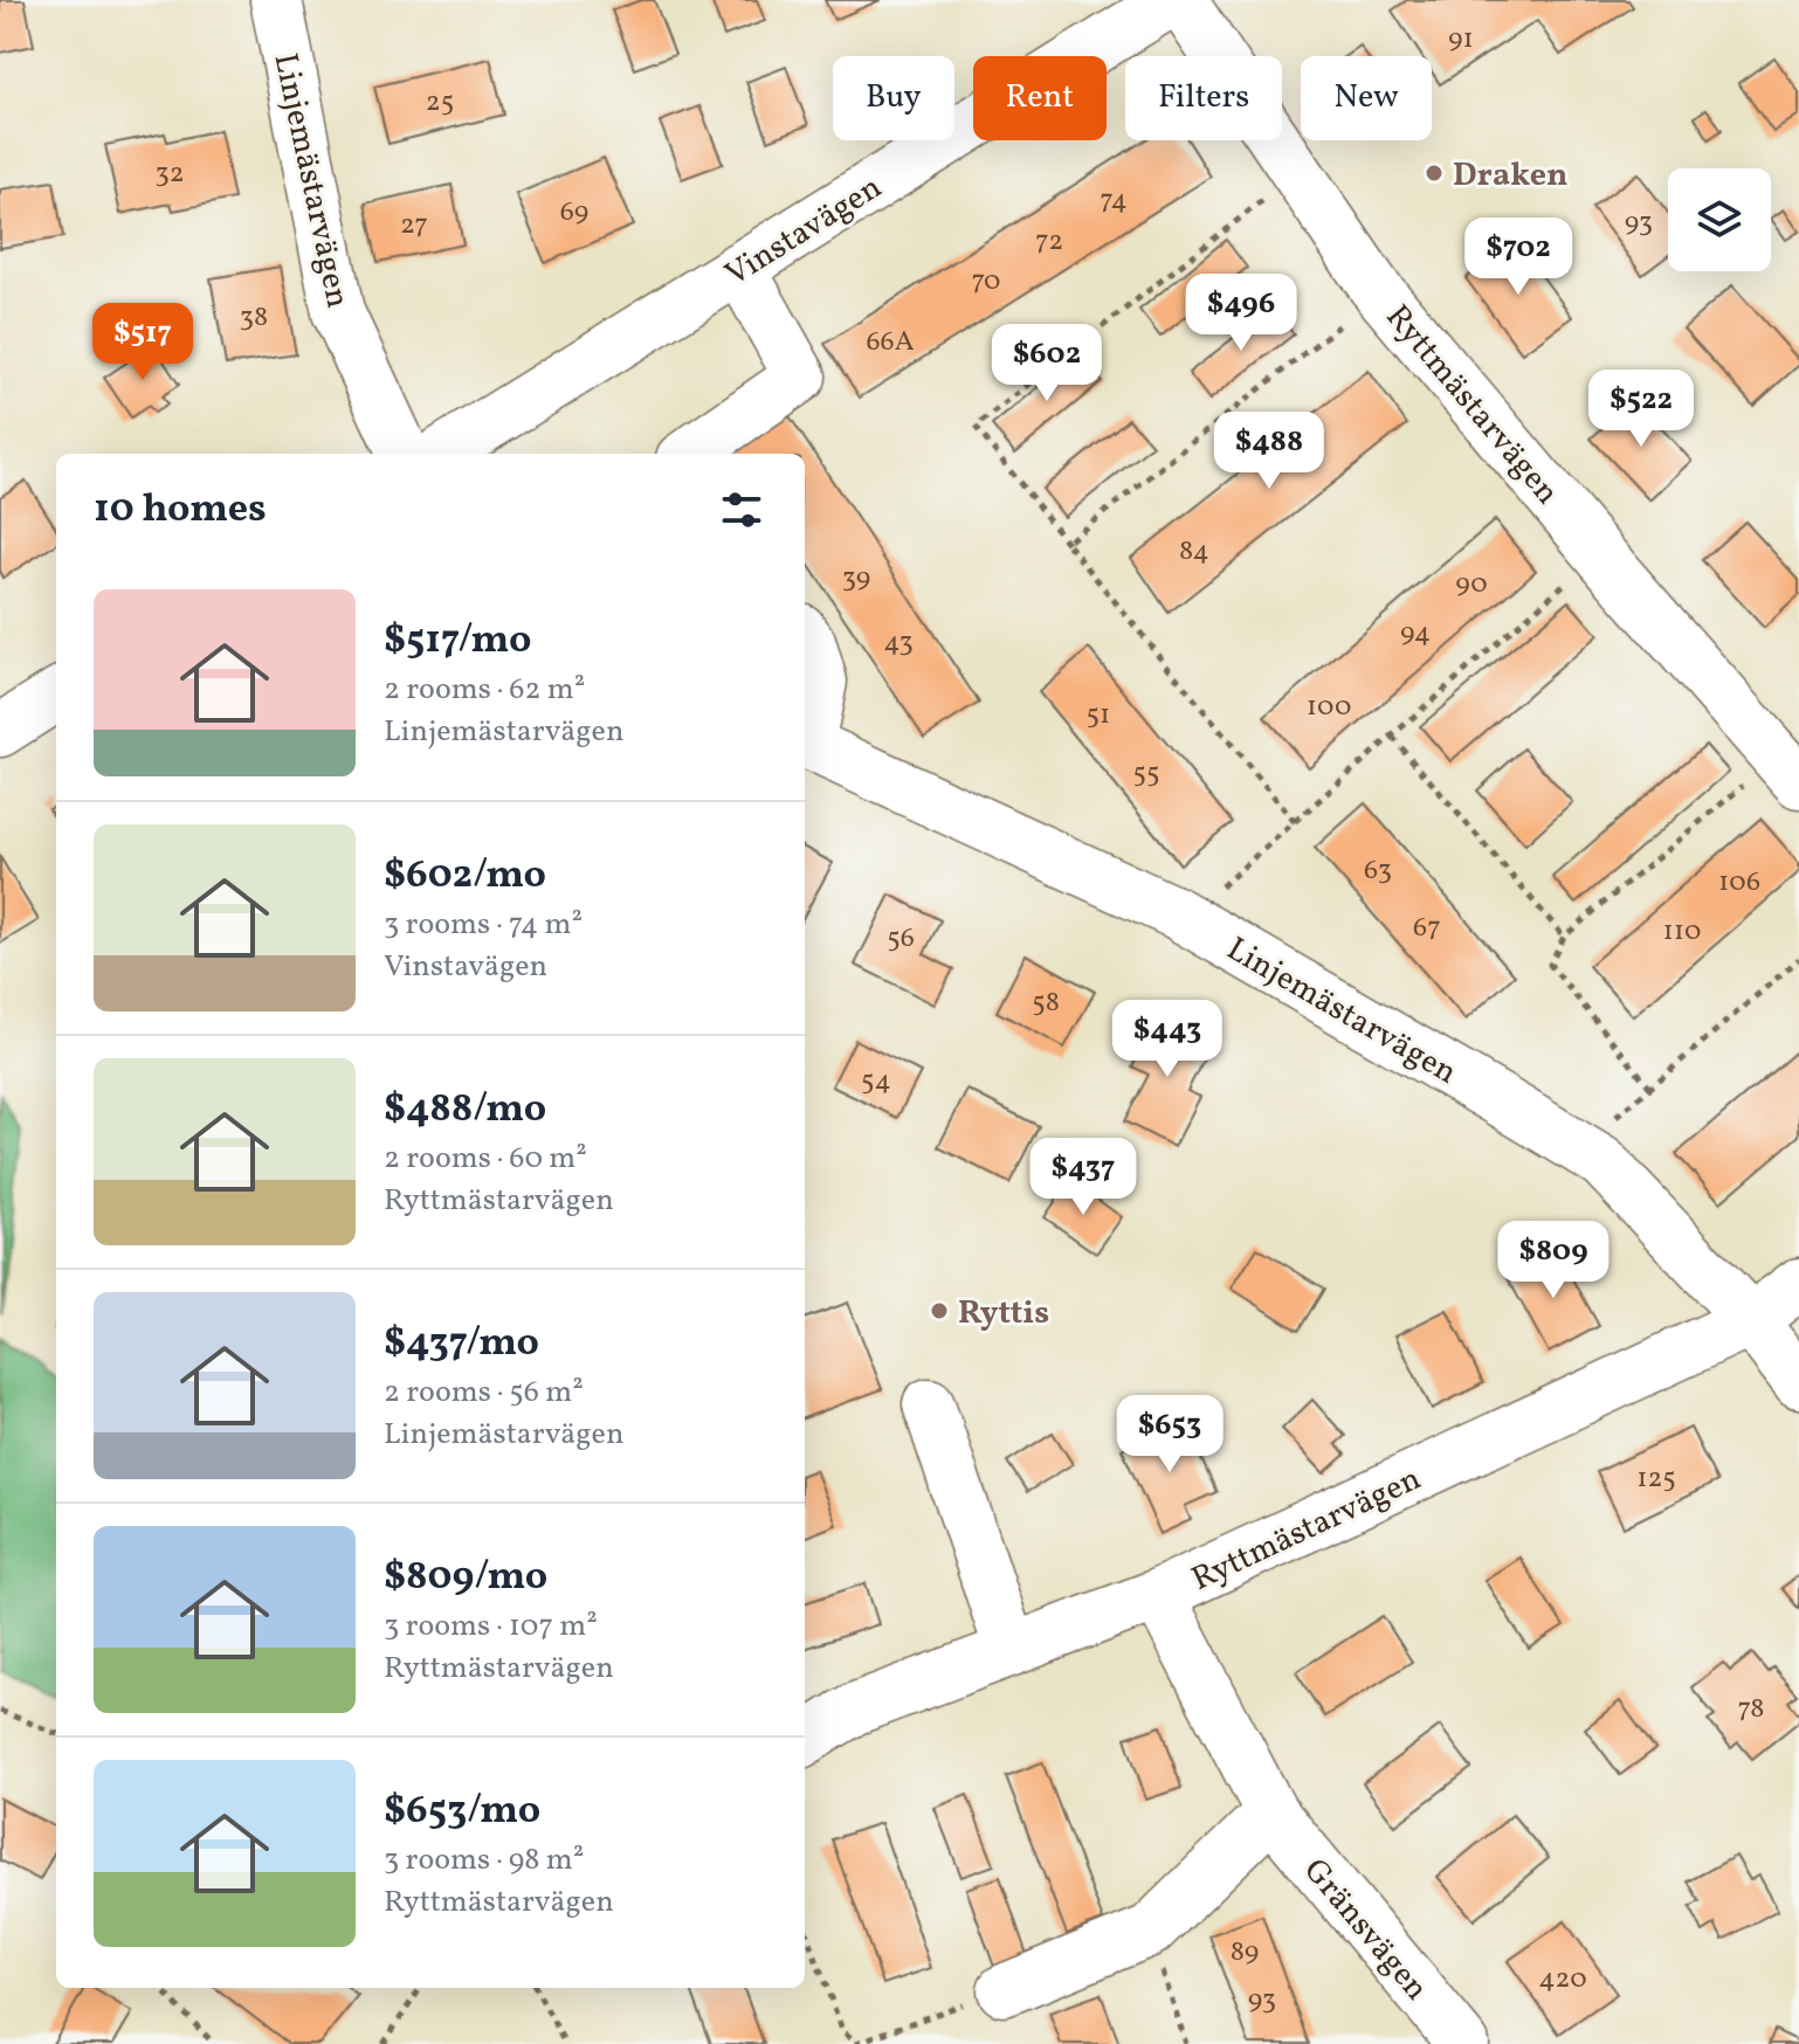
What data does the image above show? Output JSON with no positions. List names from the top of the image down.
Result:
{
  "streets": {
    "street": [
      "Linjemästarvägen",
      "Vinstavägen",
      "Ryttmästarvägen",
      "Gränsvägen"
    ]
  },
  "crossings": [
    ["Linjemästarvägen", "Ryttmästarvägen"],
    ["Ryttmästarvägen", "Gränsvägen"]
  ],
  "places": ["Draken", "Ryttis"],
  "house_numbers": [
    "91",
    "25",
    "32",
    "74",
    "69",
    "93",
    "27",
    "72",
    "70",
    "38",
    "66A",
    "84",
    "39",
    "90",
    "94",
    "43",
    "100",
    "51",
    "55",
    "63",
    "106",
    "67",
    "110",
    "56",
    "58",
    "54",
    "125",
    "78",
    "89",
    "420",
    "93"
  ],
  "page": {
    "chip": [
      "Buy",
      "Rent",
      "Filters",
      "New"
    ],
    "price": [
      "$702",
      "$496",
      "$517",
      "$602",
      "$522",
      "$488",
      "$443",
      "$437",
      "$809",
      "$653"
    ],
    "heading": "10 homes",
    "list": [
      {
        "name": "$517/mo",
        "note": "2 rooms · 62 m² · Linjemästarvägen"
      },
      {
        "name": "$602/mo",
        "note": "3 rooms · 74 m² · Vinstavägen"
      },
      {
        "name": "$488/mo",
        "note": "2 rooms · 60 m² · Ryttmästarvägen"
      },
      {
        "name": "$437/mo",
        "note": "2 rooms · 56 m² · Linjemästarvägen"
      },
      {
        "name": "$809/mo",
        "note": "3 rooms · 107 m² · Ryttmästarvägen"
      },
      {
        "name": "$653/mo",
        "note": "3 rooms · 98 m² · Ryttmästarvägen"
      }
    ]
  }
}
